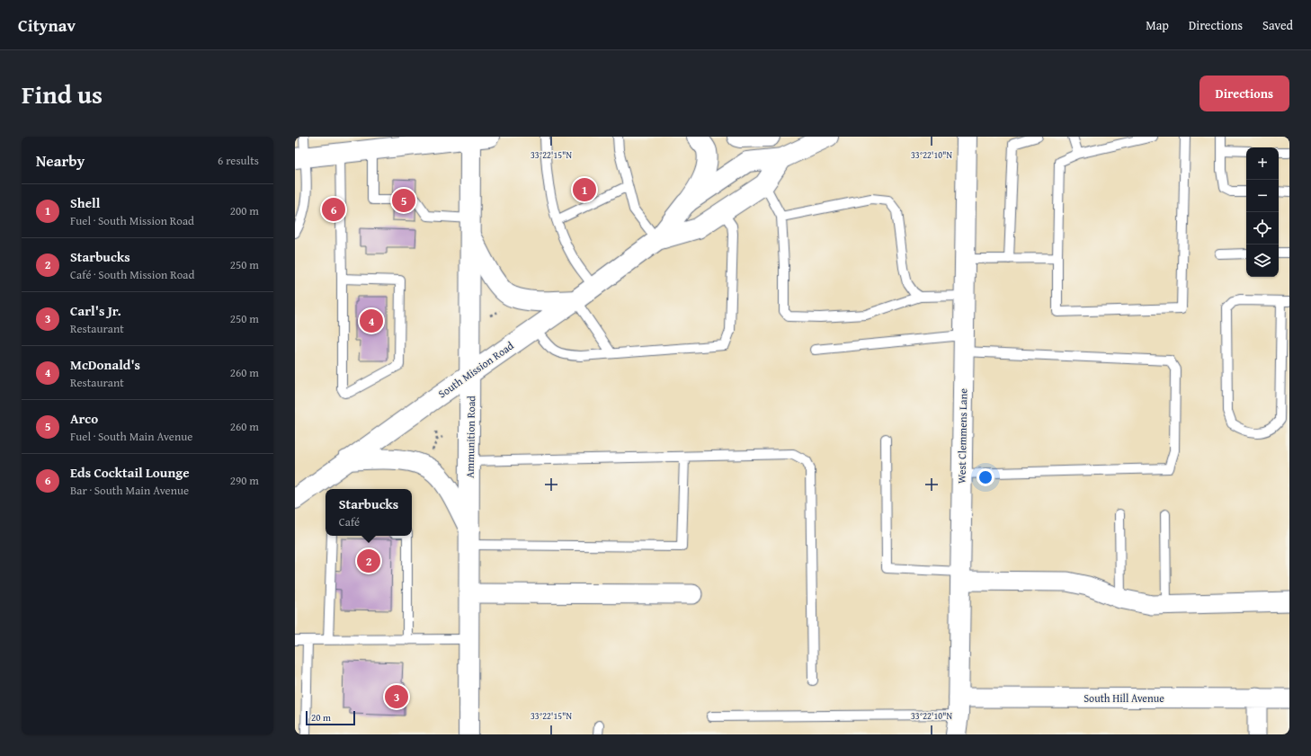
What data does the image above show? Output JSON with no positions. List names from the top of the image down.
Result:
{
  "streets": {
    "main road": ["South Mission Road", "West Clemmens Lane", "Ammunition Road"],
    "street": ["South Hill Avenue"]
  },
  "crossings": [
    ["South Mission Road", "Ammunition Road"],
    ["West Clemmens Lane", "South Hill Avenue"]
  ],
  "scale_bar": "20 m",
  "page": {
    "header": "Citynav",
    "nav": ["Map", "Directions", "Saved"],
    "title": "Find us",
    "buttons": "Directions",
    "heading": ["Nearby", "6 results"],
    "map_buttons": ["+", "−"],
    "pins": [
      "1",
      "5",
      "6",
      "4",
      "2",
      "3"
    ],
    "list": [
      {
        "mark": "1",
        "name": "Shell",
        "note": "Fuel · South Mission Road",
        "value": "200 m"
      },
      {
        "mark": "2",
        "name": "Starbucks",
        "note": "Café · South Mission Road",
        "value": "250 m"
      },
      {
        "mark": "3",
        "name": "Carl's Jr.",
        "note": "Restaurant",
        "value": "250 m"
      },
      {
        "mark": "4",
        "name": "McDonald's",
        "note": "Restaurant",
        "value": "260 m"
      },
      {
        "mark": "5",
        "name": "Arco",
        "note": "Fuel · South Main Avenue",
        "value": "260 m"
      },
      {
        "mark": "6",
        "name": "Eds Cocktail Lounge",
        "note": "Bar · South Main Avenue",
        "value": "290 m"
      }
    ],
    "popup": ["Starbucks", "Café"],
    "scale": "20 m"
  },
  "coordinates": ["33°22'15\"N", "33°22'10\"N"]
}
